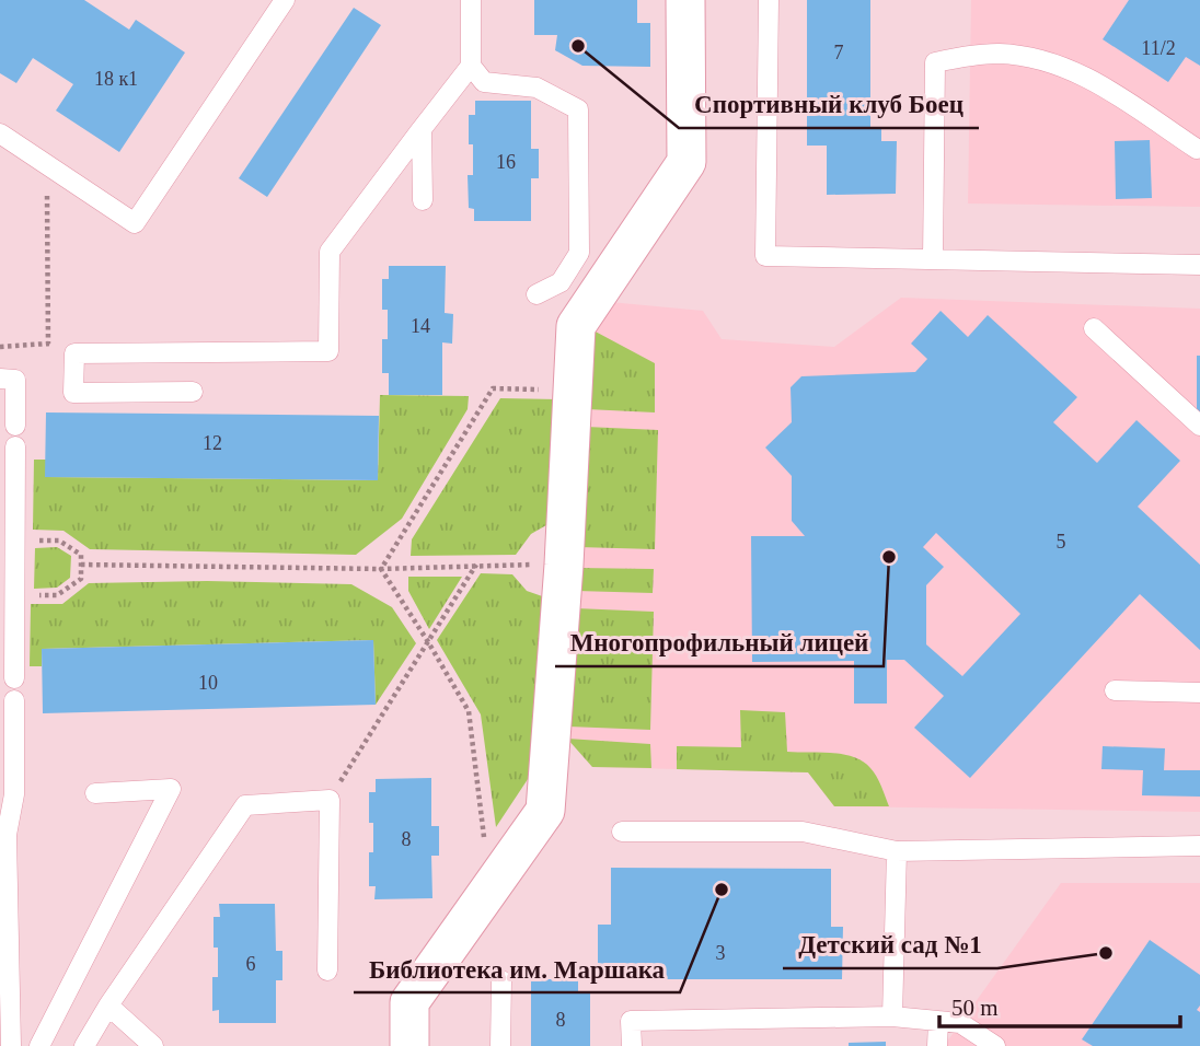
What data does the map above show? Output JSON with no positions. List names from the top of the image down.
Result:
{
  "places": [
    "Спортивный клуб Боец",
    "Многопрофильный лицей",
    "Библиотека им. Маршака",
    "Детский сад №1"
  ],
  "house_numbers": [
    "11/2",
    "7",
    "18 к1",
    "16",
    "14",
    "12",
    "5",
    "10",
    "8",
    "3",
    "6",
    "8"
  ],
  "scale_bar": "50 m"
}
